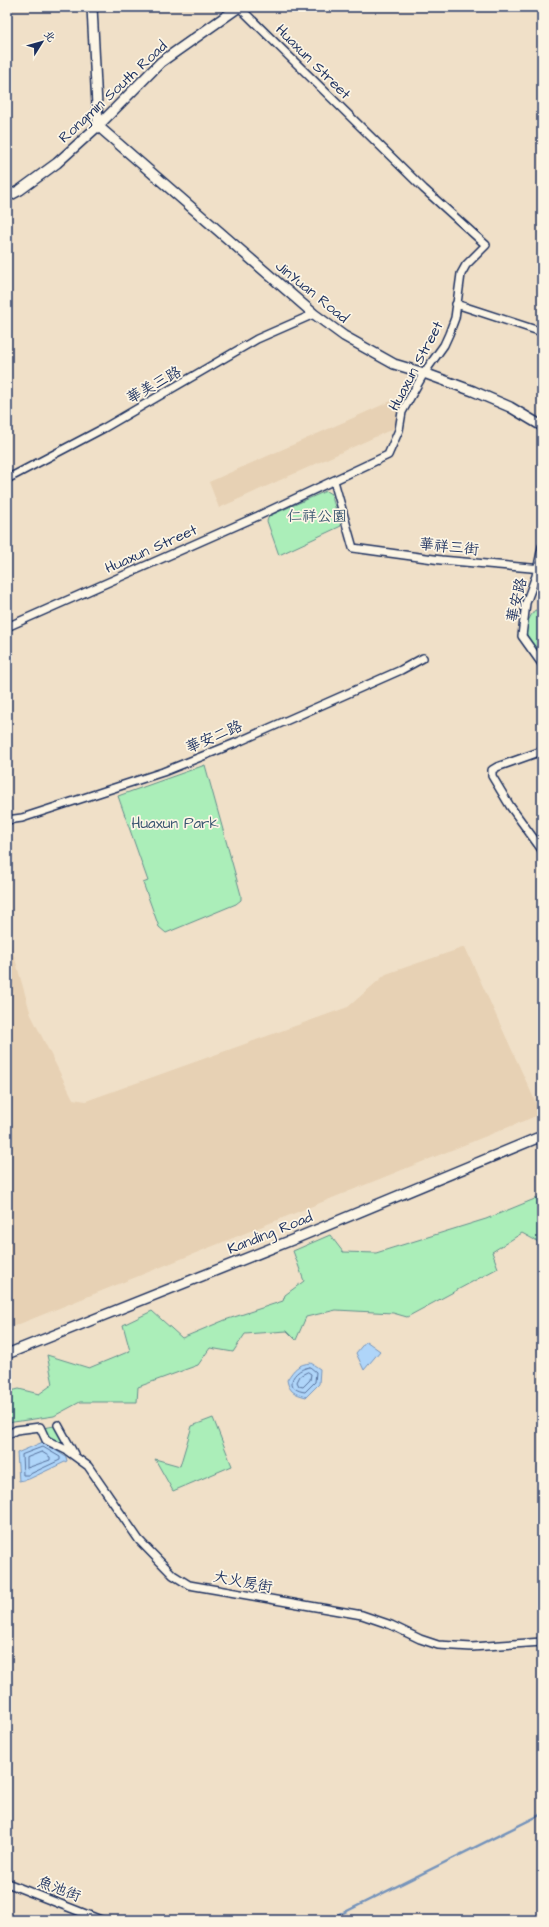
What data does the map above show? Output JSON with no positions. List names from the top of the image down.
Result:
{
  "streets": {
    "street": [
      "Huaxun Street",
      "Rongmin South Road",
      "JinYuan Road",
      "華美三路",
      "華祥三街",
      "華安路",
      "華安二路",
      "Kanding Road",
      "大火房街",
      "魚池街"
    ]
  },
  "crossings": [
    ["Huaxun Street", "Rongmin South Road"],
    ["Huaxun Street", "JinYuan Road"],
    ["Huaxun Street", "華祥三街"],
    ["Rongmin South Road", "JinYuan Road"],
    ["JinYuan Road", "華美三路"],
    ["華祥三街", "華安路"]
  ],
  "parks": ["仁祥公園", "Huaxun Park"],
  "north": "top right"
}
